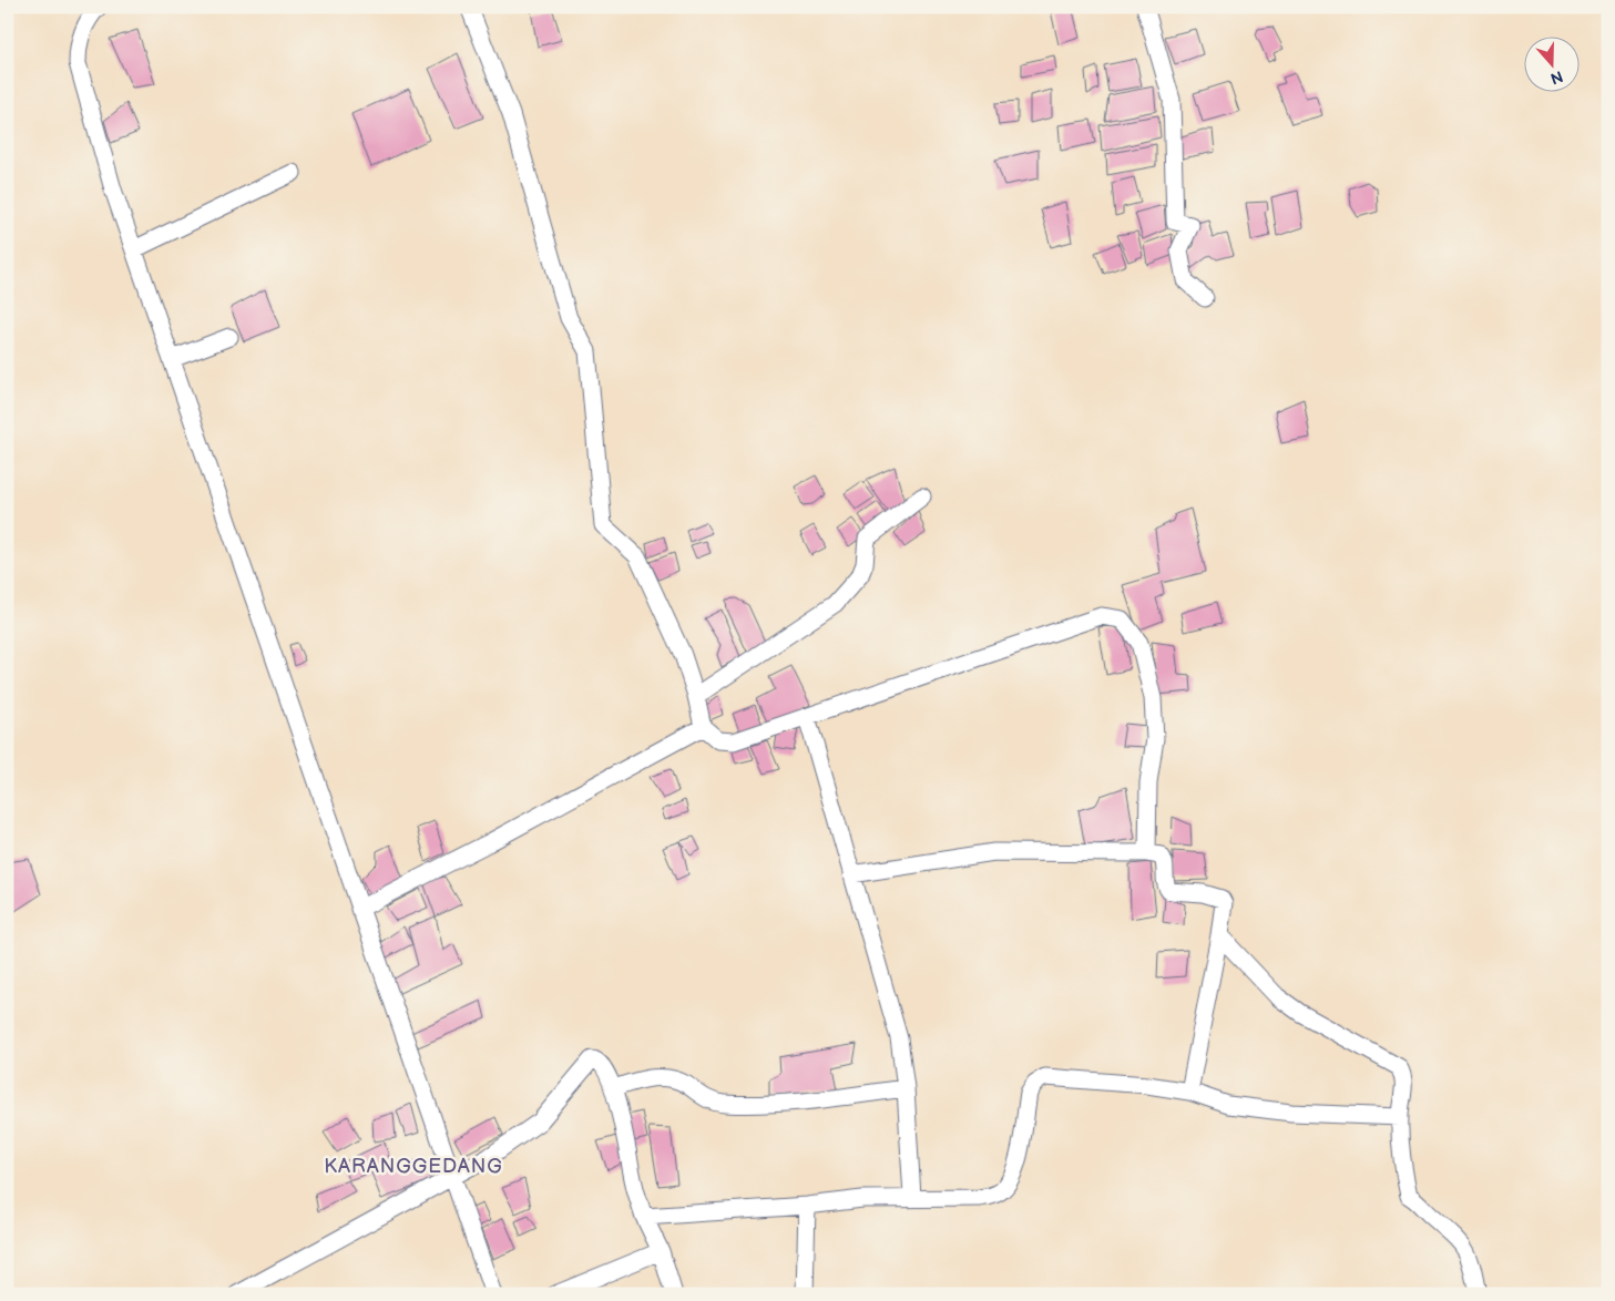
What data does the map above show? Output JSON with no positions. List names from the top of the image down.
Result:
{
  "districts": ["KARANGGEDANG"],
  "north": "bottom"
}
